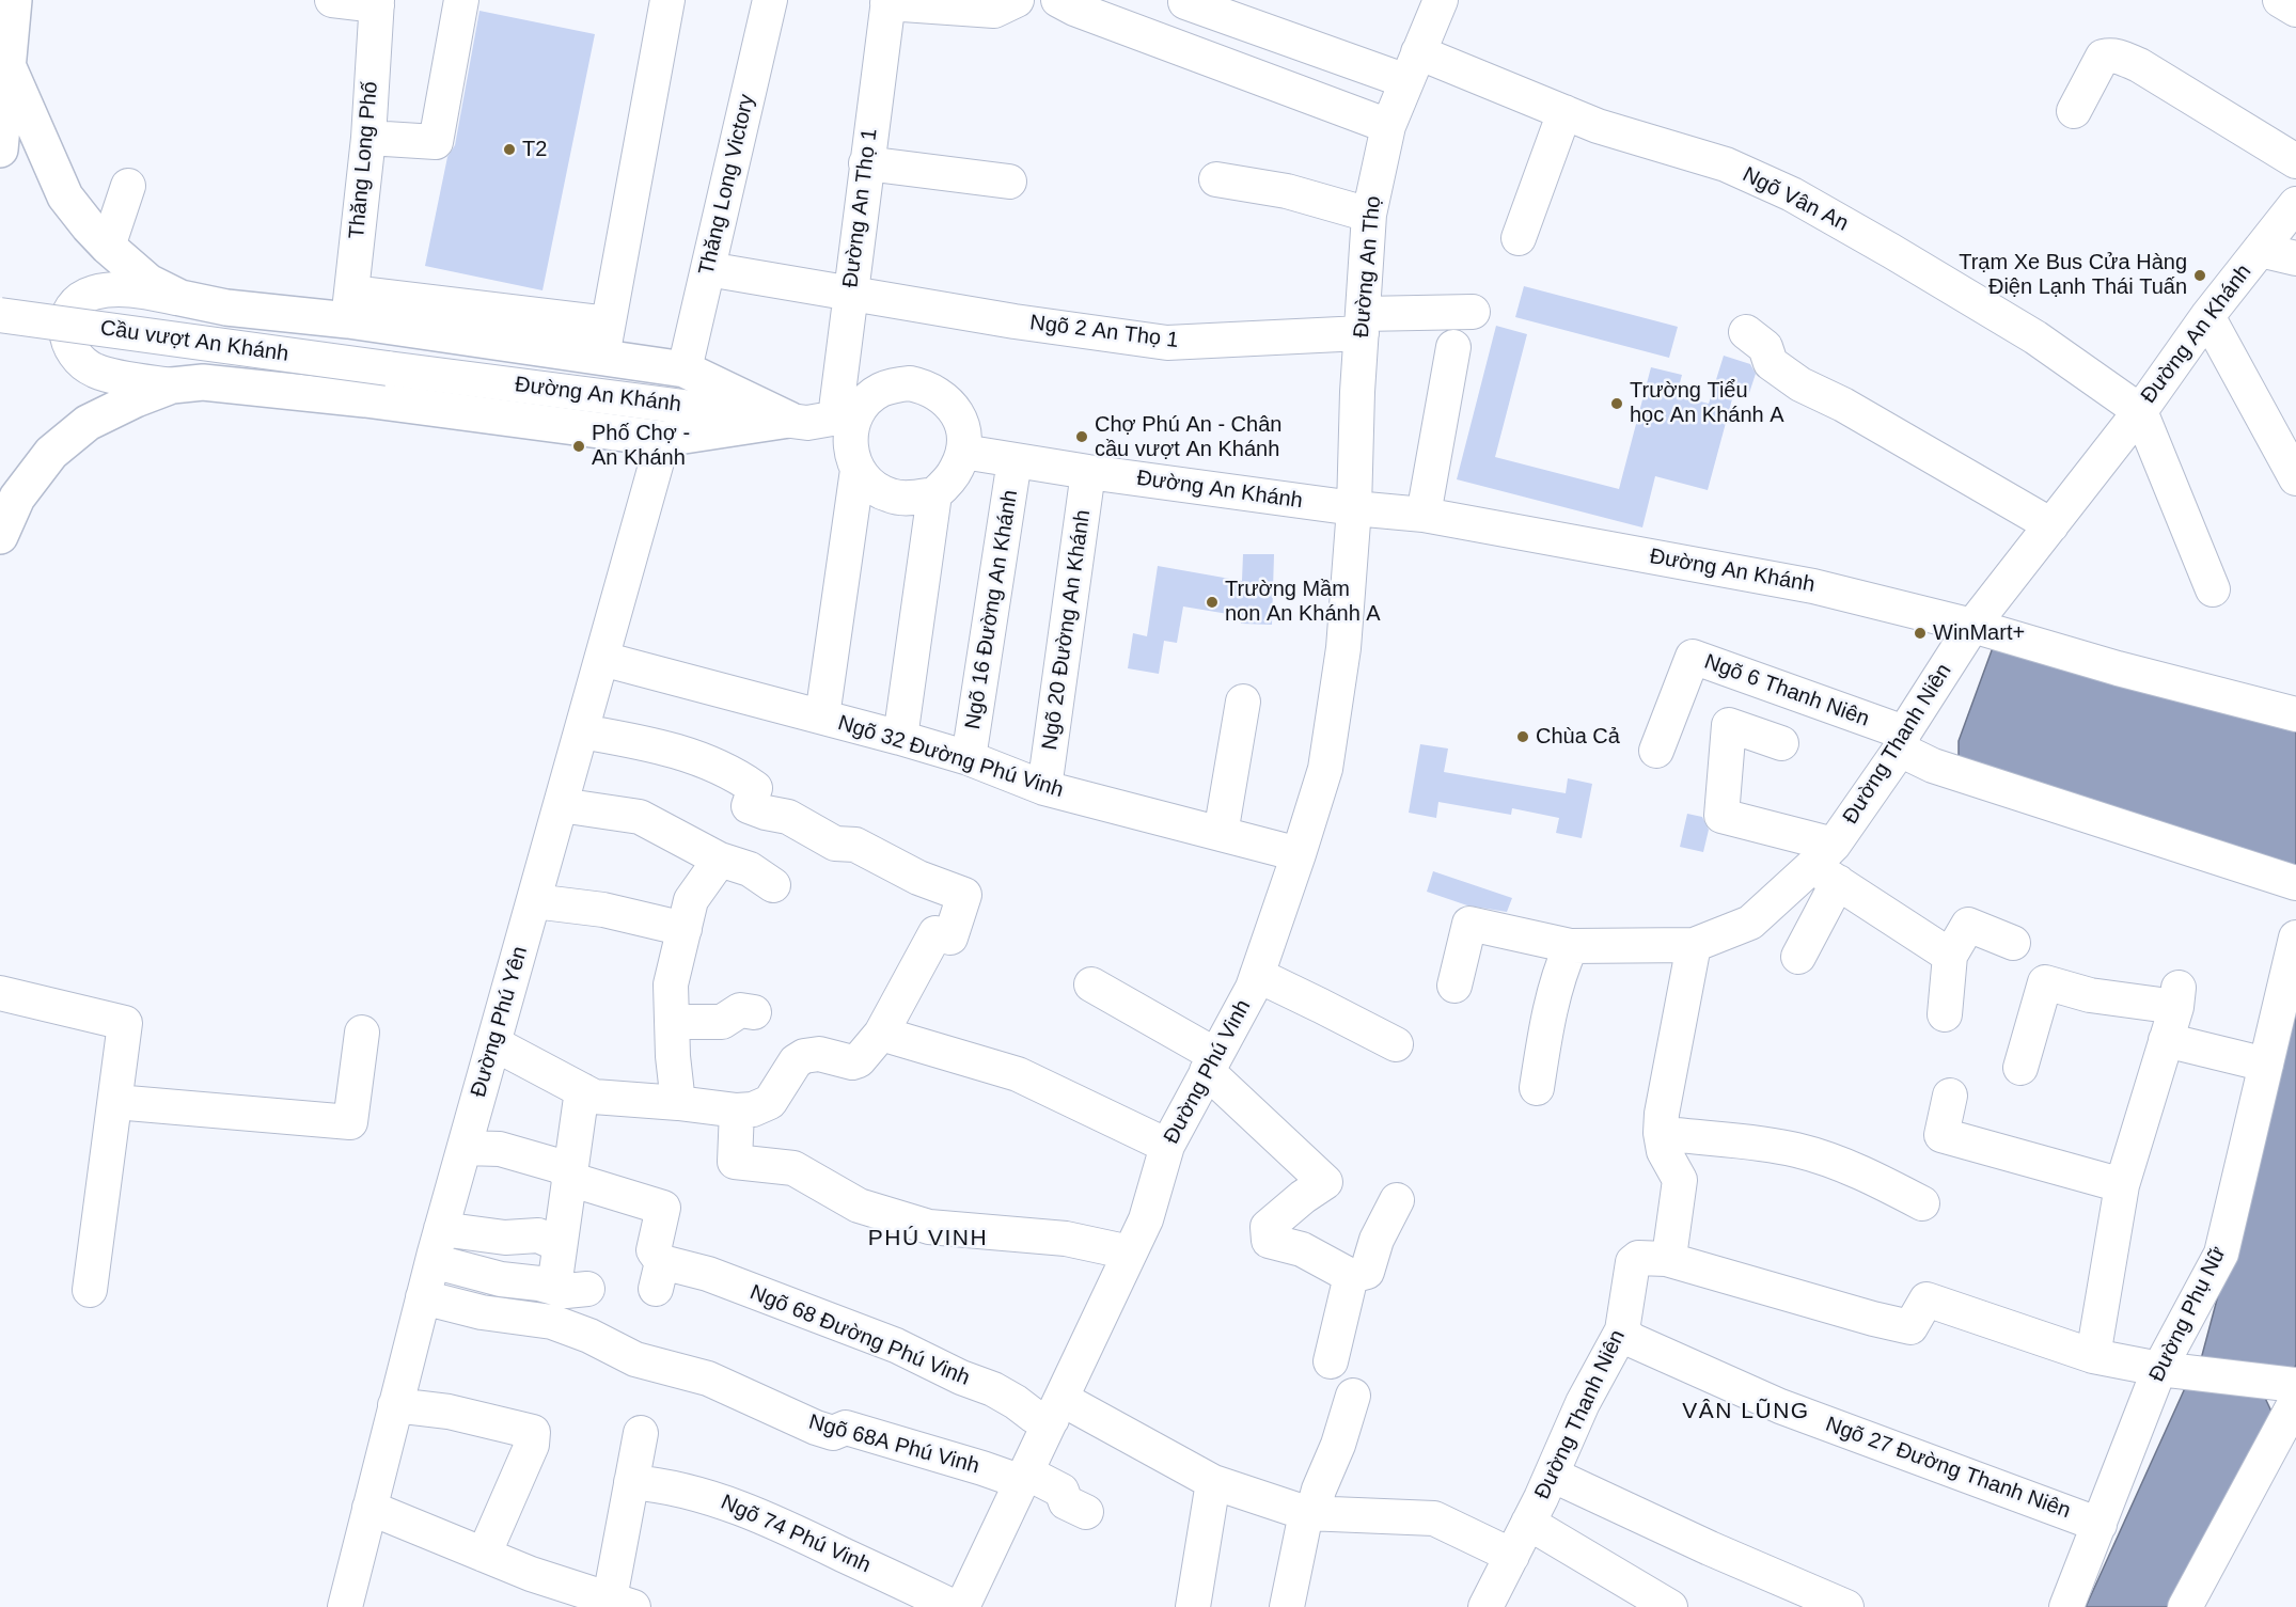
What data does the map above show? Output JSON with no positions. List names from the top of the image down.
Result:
{
  "streets": {
    "street": [
      "Thăng Long Phố",
      "Thăng Long Victory",
      "Ngõ Vân An",
      "Đường An Thọ 1",
      "Đường An Thọ",
      "Ngõ 2 An Thọ 1",
      "Đường An Khánh",
      "Cầu vượt An Khánh",
      "Ngõ 16 Đường An Khánh",
      "Ngõ 20 Đường An Khánh",
      "Ngõ 6 Thanh Niên",
      "Đường Thanh Niên",
      "Ngõ 32 Đường Phú Vinh",
      "Đường Phú Yên",
      "Đường Phú Vinh",
      "Đường Phụ Nữ",
      "Ngõ 68 Đường Phú Vinh",
      "Ngõ 68A Phú Vinh",
      "Ngõ 27 Đường Thanh Niên",
      "Ngõ 74 Phú Vinh"
    ]
  },
  "crossings": [
    ["Thăng Long Victory", "Ngõ 2 An Thọ 1"],
    ["Ngõ Vân An", "Đường An Thọ"],
    ["Ngõ Vân An", "Đường An Khánh"],
    ["Đường An Thọ 1", "Ngõ 2 An Thọ 1"],
    ["Đường An Thọ 1", "Đường An Khánh"],
    ["Đường An Thọ 1", "Ngõ 32 Đường Phú Vinh"],
    ["Đường An Thọ", "Ngõ 2 An Thọ 1"],
    ["Đường An Thọ", "Đường An Khánh"],
    ["Đường An Thọ", "Đường Phú Vinh"],
    ["Đường An Khánh", "Cầu vượt An Khánh"],
    ["Đường An Khánh", "Ngõ 16 Đường An Khánh"],
    ["Đường An Khánh", "Ngõ 20 Đường An Khánh"],
    ["Đường An Khánh", "Đường Thanh Niên"],
    ["Đường An Khánh", "Đường Phú Vinh"],
    ["Ngõ 16 Đường An Khánh", "Ngõ 32 Đường Phú Vinh"],
    ["Ngõ 20 Đường An Khánh", "Ngõ 32 Đường Phú Vinh"],
    ["Ngõ 6 Thanh Niên", "Đường Thanh Niên"],
    ["Đường Thanh Niên", "Ngõ 68 Đường Phú Vinh"],
    ["Đường Thanh Niên", "Ngõ 27 Đường Thanh Niên"],
    ["Ngõ 32 Đường Phú Vinh", "Đường Phú Yên"],
    ["Ngõ 32 Đường Phú Vinh", "Đường Phú Vinh"],
    ["Đường Phú Yên", "Ngõ 68A Phú Vinh"],
    ["Đường Phú Vinh", "Ngõ 68 Đường Phú Vinh"],
    ["Đường Phú Vinh", "Ngõ 68A Phú Vinh"],
    ["Đường Phụ Nữ", "Ngõ 27 Đường Thanh Niên"]
  ],
  "districts": ["PHÚ VINH", "VÂN LŨNG"],
  "places": [
    "T2",
    "Trạm Xe Bus Cửa Hàng Điện Lạnh Thái Tuấn",
    "Trường Tiểu học An Khánh A",
    "Chợ Phú An - Chân cầu vượt An Khánh",
    "Phố Chợ - An Khánh",
    "Trường Mầm non An Khánh A",
    "WinMart+",
    "Chùa Cả"
  ]
}
